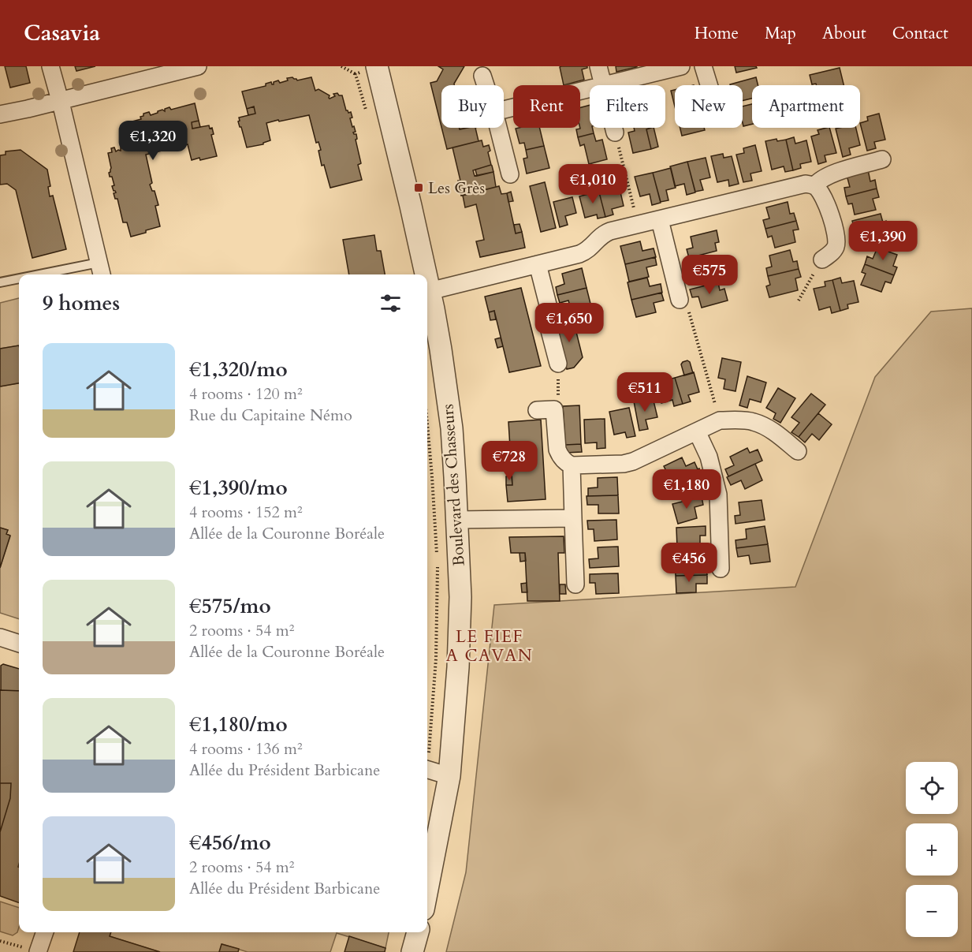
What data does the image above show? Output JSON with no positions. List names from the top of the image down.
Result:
{
  "streets": {
    "street": ["Boulevard des Chasseurs"]
  },
  "districts": ["LE FIEF A CAVAN"],
  "places": {
    "transit": ["Les Grès"]
  },
  "page": {
    "header": "Casavia",
    "nav": [
      "Home",
      "Map",
      "About",
      "Contact"
    ],
    "chip": [
      "Buy",
      "Rent",
      "Filters",
      "New",
      "Apartment"
    ],
    "price": [
      "€1,320",
      "€1,010",
      "€1,390",
      "€575",
      "€1,650",
      "€511",
      "€728",
      "€1,180",
      "€456"
    ],
    "heading": "9 homes",
    "list": [
      {
        "name": "€1,320/mo",
        "note": "4 rooms · 120 m² · Rue du Capitaine Némo"
      },
      {
        "name": "€1,390/mo",
        "note": "4 rooms · 152 m² · Allée de la Couronne Boréale"
      },
      {
        "name": "€575/mo",
        "note": "2 rooms · 54 m² · Allée de la Couronne Boréale"
      },
      {
        "name": "€1,180/mo",
        "note": "4 rooms · 136 m² · Allée du Président Barbicane"
      },
      {
        "name": "€456/mo",
        "note": "2 rooms · 54 m² · Allée du Président Barbicane"
      }
    ],
    "map_buttons": ["+", "−"]
  }
}
